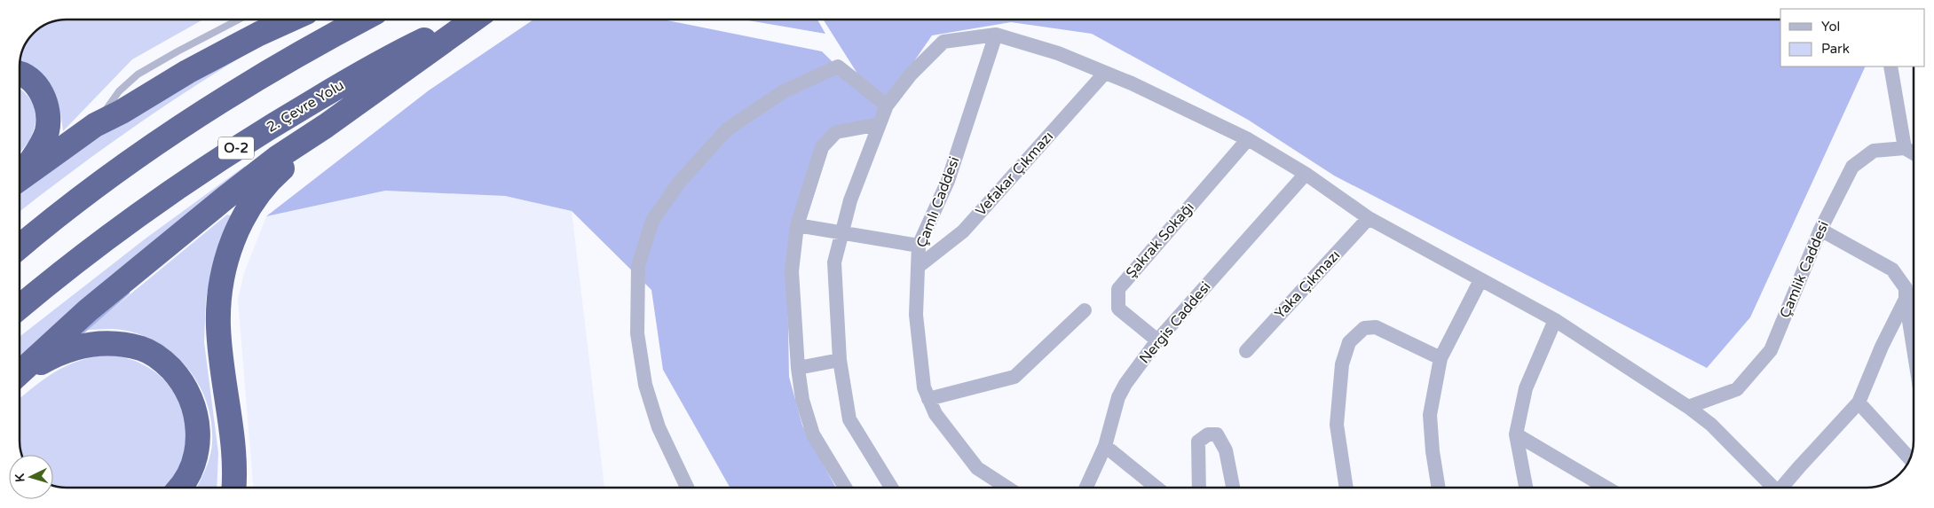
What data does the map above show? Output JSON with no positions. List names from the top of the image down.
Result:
{
  "streets": {
    "highway": ["2. Çevre Yolu", "O-2"],
    "street": [
      "Vefakar Çıkmazı",
      "Çamlı Caddesi",
      "Şakrak Sokağı",
      "Çamlik Caddesi",
      "Yaka Çıkmazı",
      "Nergis Caddesi"
    ]
  },
  "crossings": [
    ["Vefakar Çıkmazı", "Çamlı Caddesi"],
    ["Şakrak Sokağı", "Nergis Caddesi"]
  ],
  "legend": ["Yol", "Park"],
  "north": "left"
}
